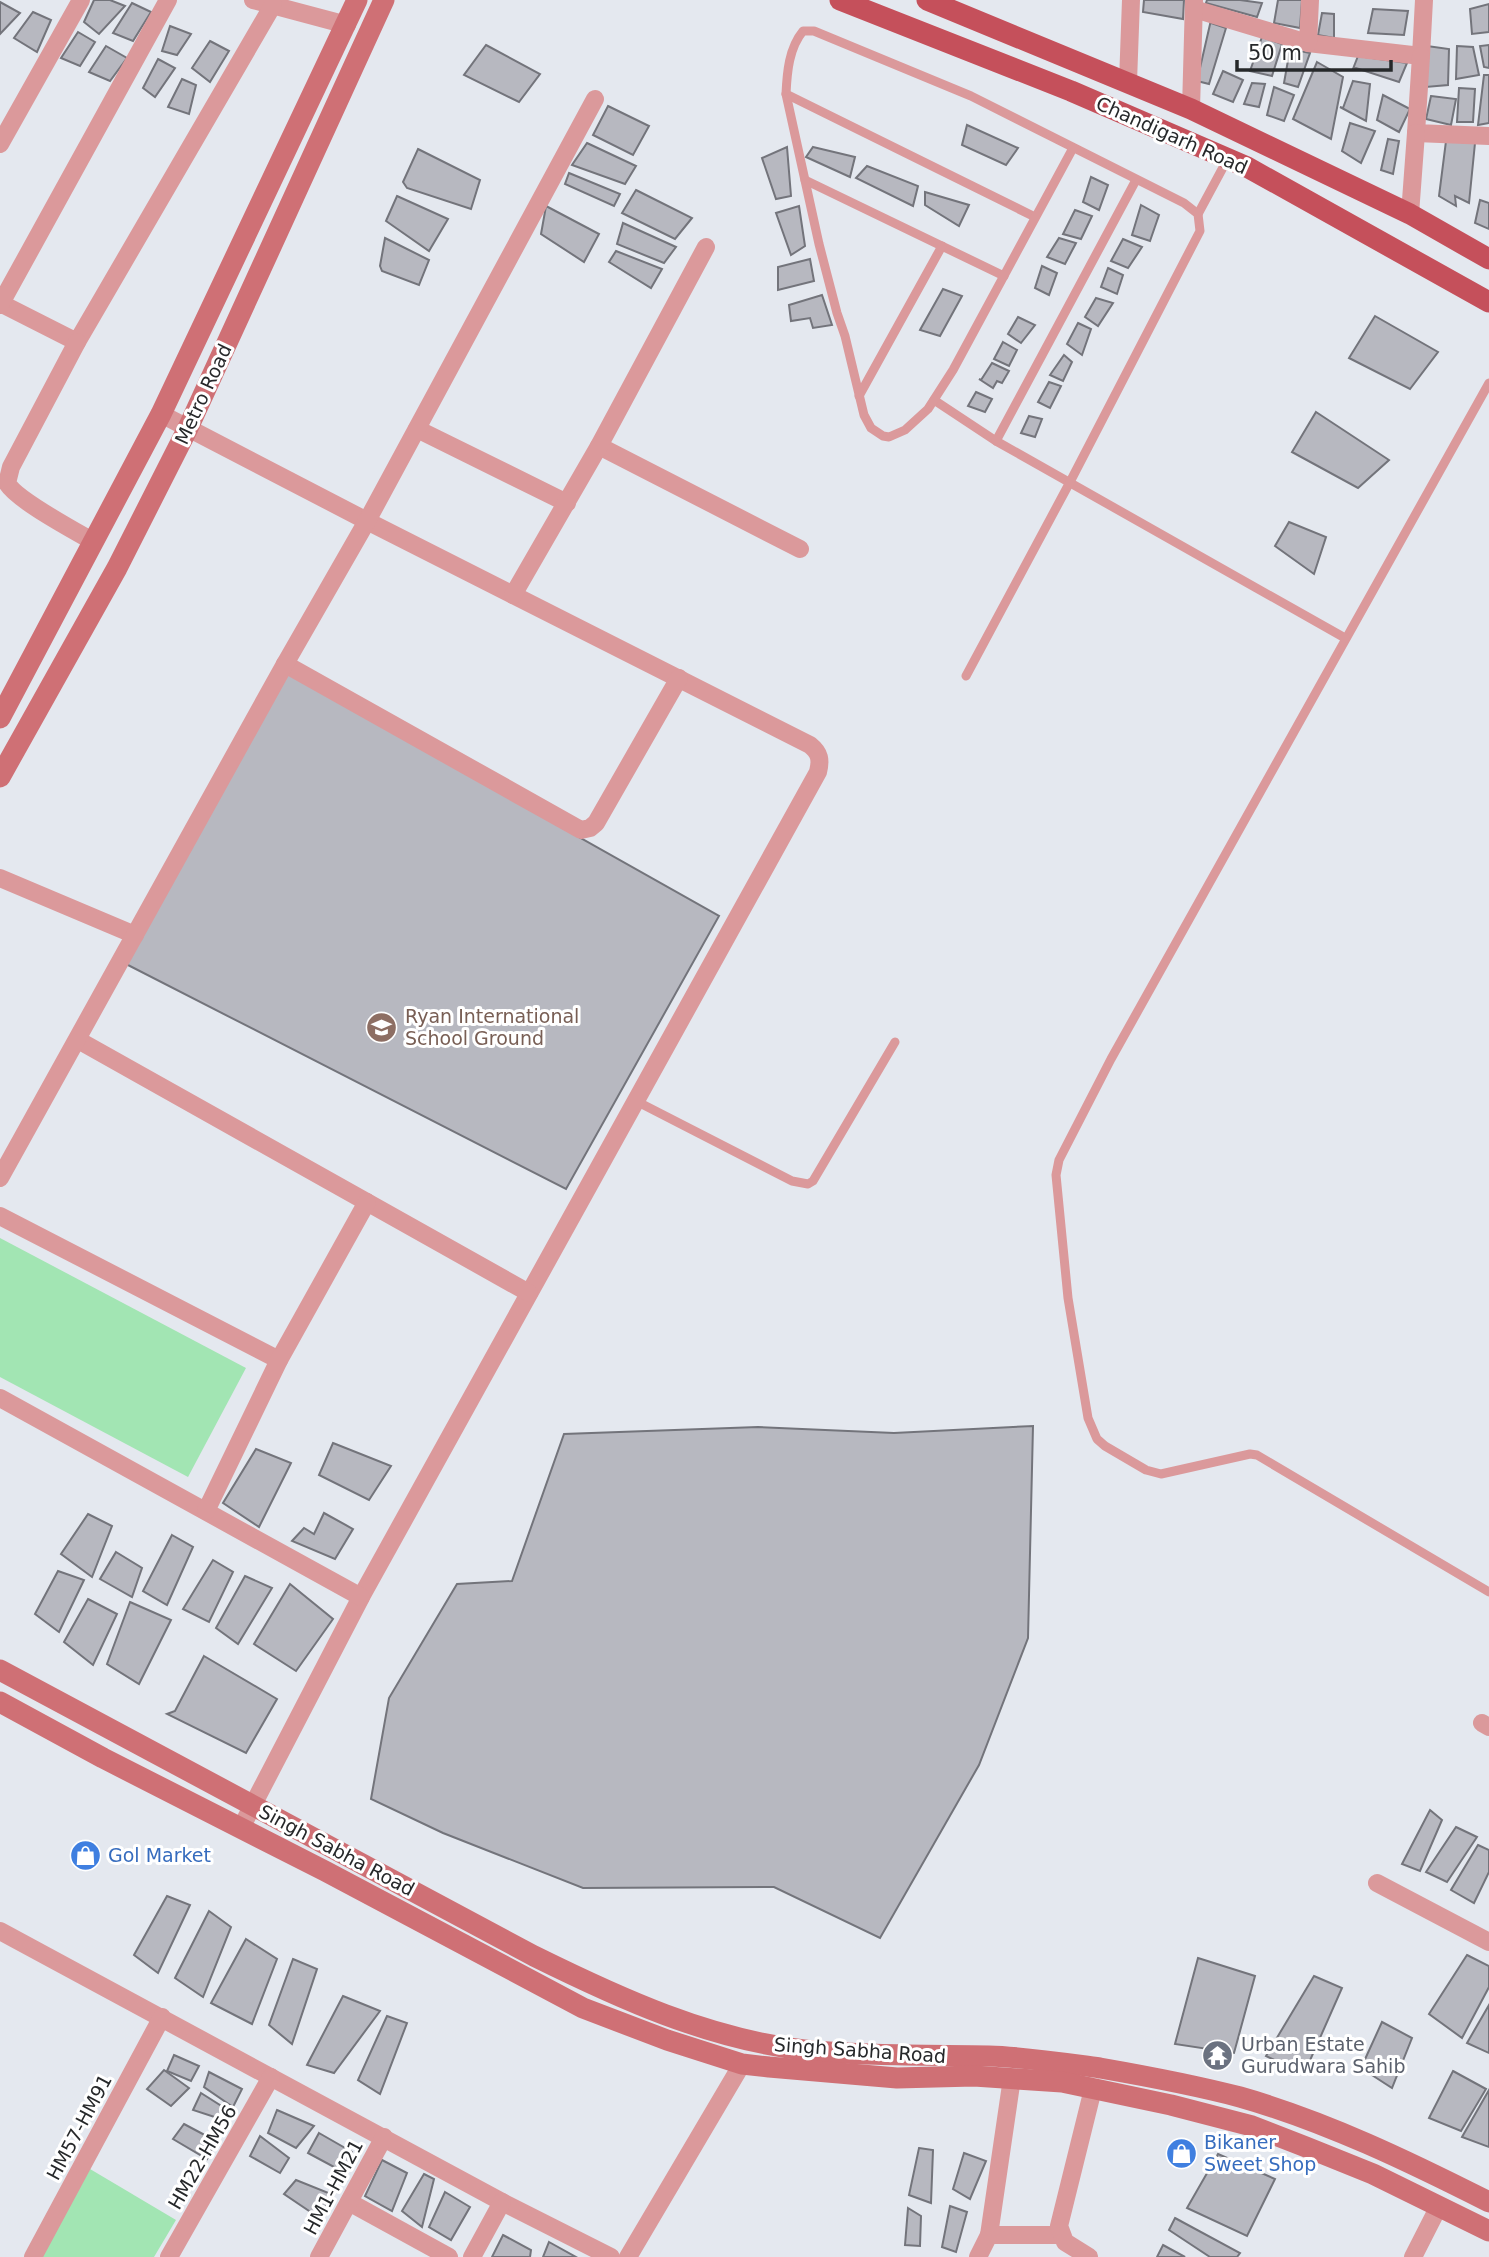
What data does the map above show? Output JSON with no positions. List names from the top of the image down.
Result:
{
  "streets": {
    "main road": ["Chandigarh Road"],
    "street": [
      "Metro Road",
      "Singh Sabha Road",
      "HM57-HM91",
      "HM22-HM56",
      "HM1-HM21"
    ]
  },
  "places": {
    "school or university": ["Ryan International School Ground"],
    "shop": ["Gol Market", "Bikaner Sweet Shop"],
    "temple": ["Urban Estate Gurudwara Sahib"]
  },
  "scale_bar": "50 m"
}
